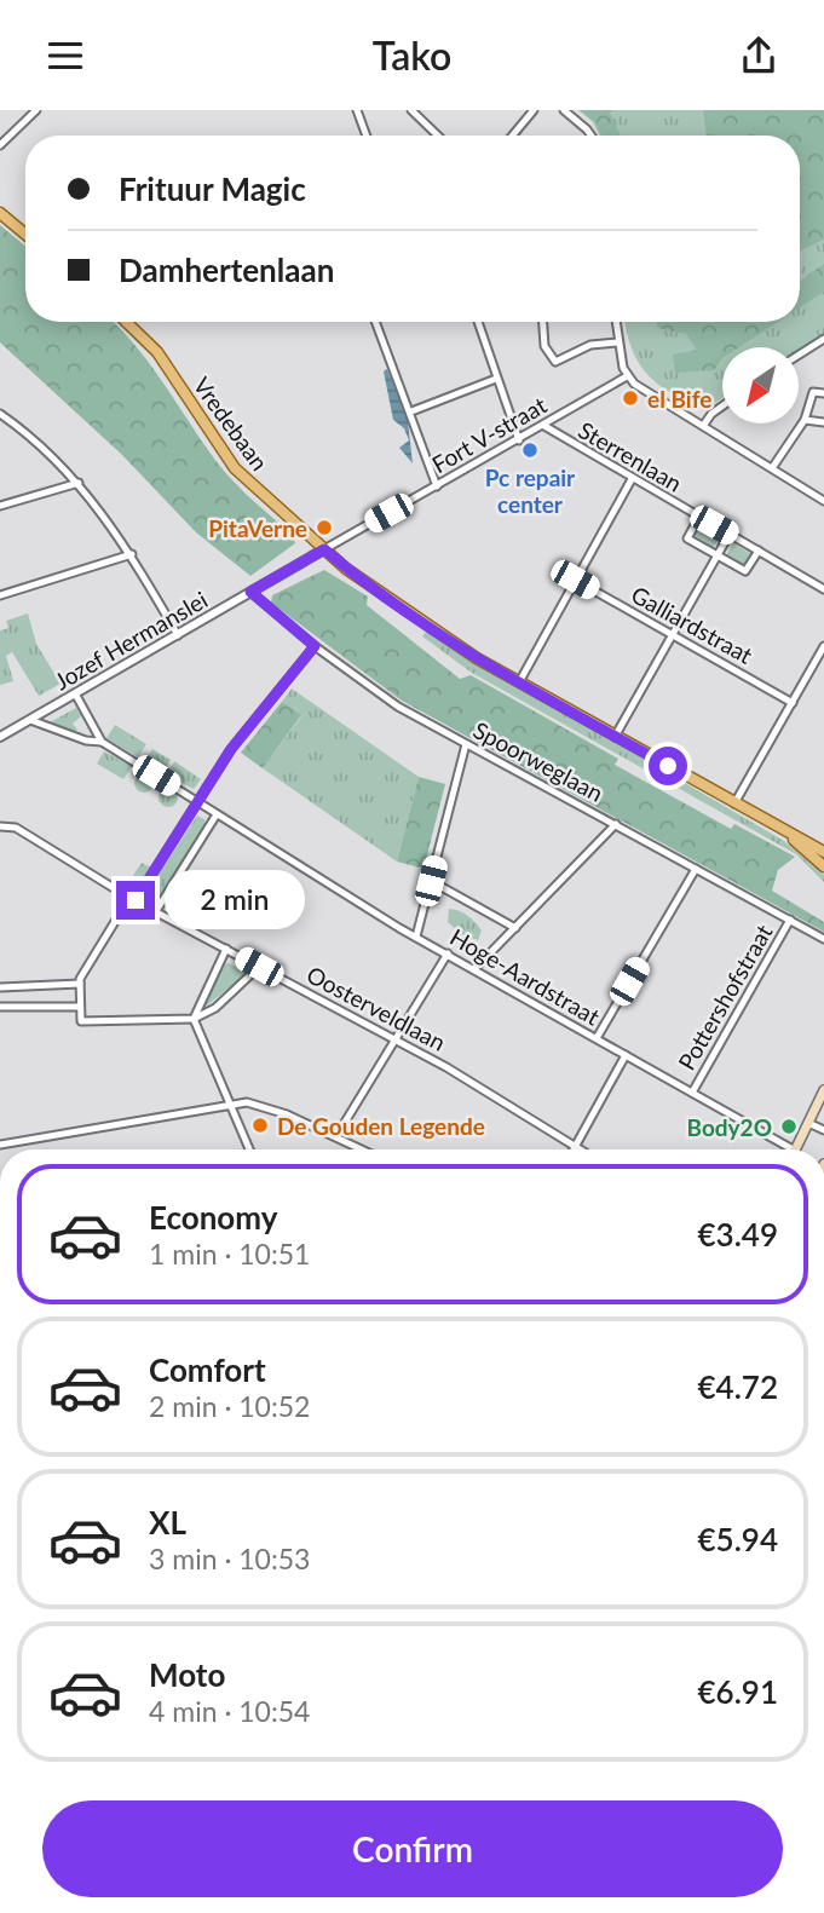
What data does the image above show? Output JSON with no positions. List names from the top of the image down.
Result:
{
  "streets": {
    "main road": ["Vredebaan"],
    "street": [
      "Fort V-straat",
      "Sterrenlaan",
      "Galliardstraat",
      "Jozef Hermanslei",
      "Spoorweglaan",
      "Hoge-Aardstraat",
      "Pottershofstraat",
      "Oosterveldlaan"
    ]
  },
  "crossings": [
    ["Vredebaan", "Fort V-straat"],
    ["Vredebaan", "Jozef Hermanslei"],
    ["Fort V-straat", "Sterrenlaan"],
    ["Fort V-straat", "Jozef Hermanslei"],
    ["Jozef Hermanslei", "Spoorweglaan"],
    ["Spoorweglaan", "Pottershofstraat"],
    ["Hoge-Aardstraat", "Pottershofstraat"]
  ],
  "places": [
    "el Bife",
    "Pc repair center",
    "PitaVerne",
    "De Gouden Legende",
    "Body2O"
  ],
  "north": "bottom left",
  "page": {
    "header": "Tako",
    "banner": ["Frituur Magic", "Damhertenlaan"],
    "bubble": "2 min",
    "list": [
      {
        "name": "Economy",
        "note": "1 min · 10:51",
        "value": "€3.49"
      },
      {
        "name": "Comfort",
        "note": "2 min · 10:52",
        "value": "€4.72"
      },
      {
        "name": "XL",
        "note": "3 min · 10:53",
        "value": "€5.94"
      },
      {
        "name": "Moto",
        "note": "4 min · 10:54",
        "value": "€6.91"
      }
    ],
    "buttons": "Confirm"
  }
}
